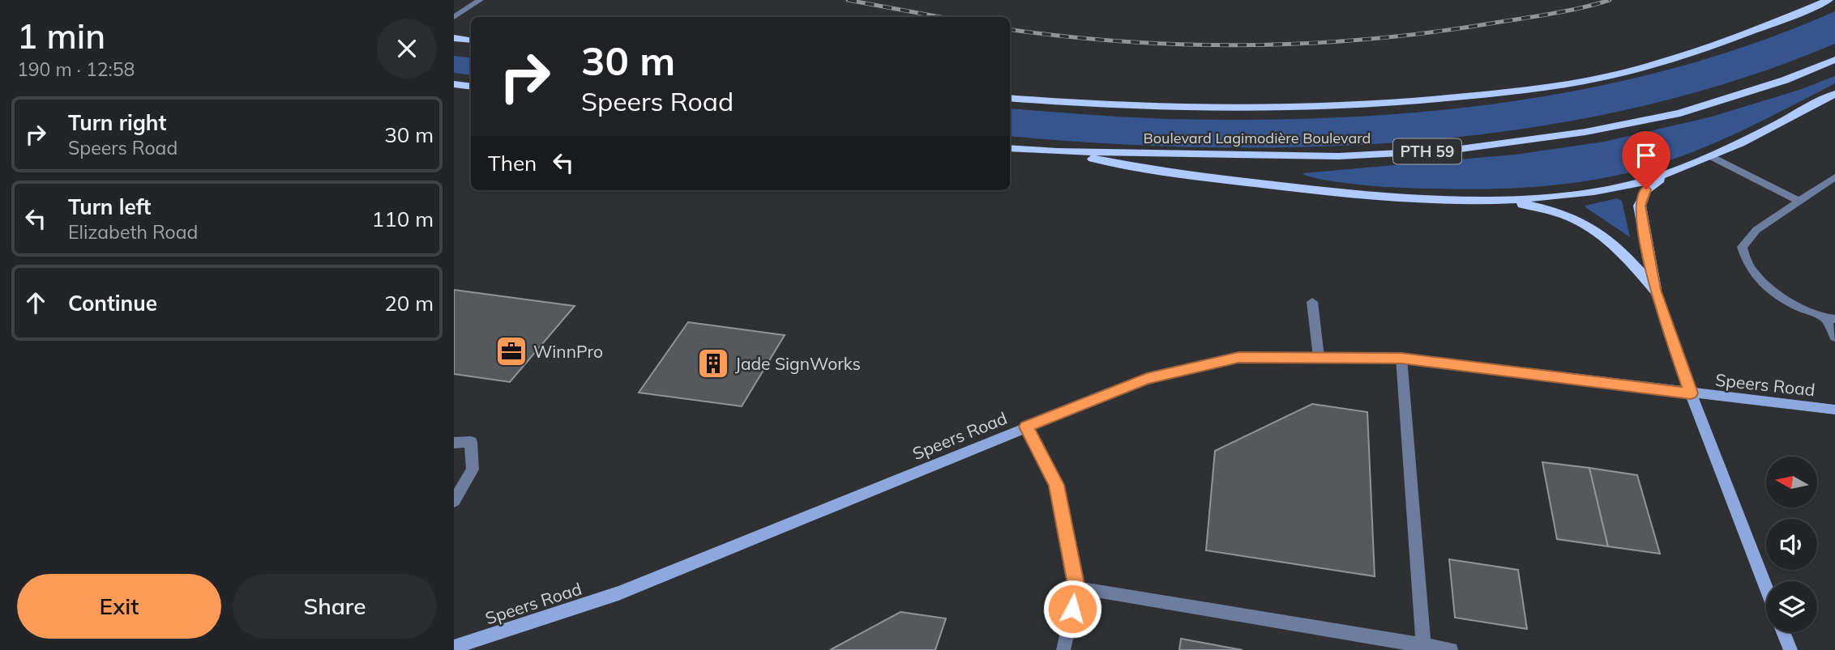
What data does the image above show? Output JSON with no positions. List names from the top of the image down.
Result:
{
  "streets": {
    "main road": ["Boulevard Lagimodière Boulevard", "PTH 59"],
    "street": ["Speers Road"]
  },
  "places": {
    "office": ["WinnPro"],
    "building": ["Jade SignWorks"]
  },
  "north": "left",
  "page": {
    "heading": ["1 min", "190 m · 12:58"],
    "turn": ["30 m", "Speers Road"],
    "list": [
      {
        "name": "Turn right",
        "note": "Speers Road",
        "value": "30 m"
      },
      {
        "name": "Turn left",
        "note": "Elizabeth Road",
        "value": "110 m"
      },
      {
        "name": "Continue",
        "value": "20 m"
      }
    ],
    "then": "Then",
    "buttons": ["Exit", "Share"]
  }
}
